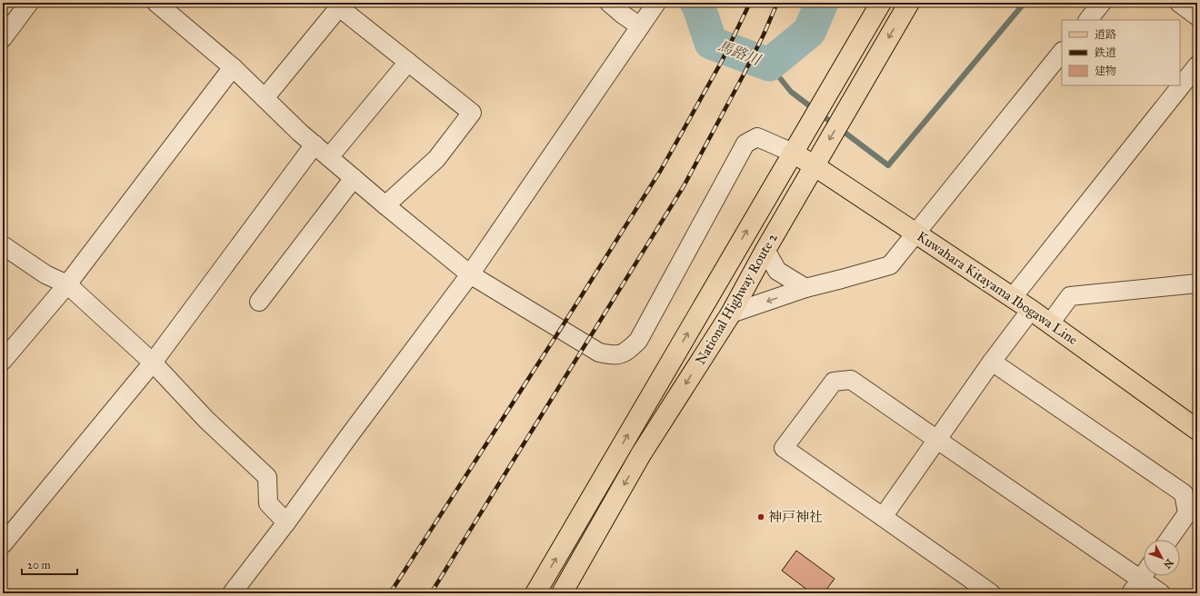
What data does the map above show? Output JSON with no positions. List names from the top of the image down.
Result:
{
  "streets": {
    "main road": ["Kuwahara Kitayama Ibogawa Line", "National Highway Route 2"]
  },
  "crossings": [
    ["Kuwahara Kitayama Ibogawa Line", "National Highway Route 2"]
  ],
  "water": ["馬路川"],
  "places": ["神戸神社"],
  "legend": ["道路", "鉄道", "建物"],
  "scale_bar": "20 m",
  "north": "bottom right"
}
